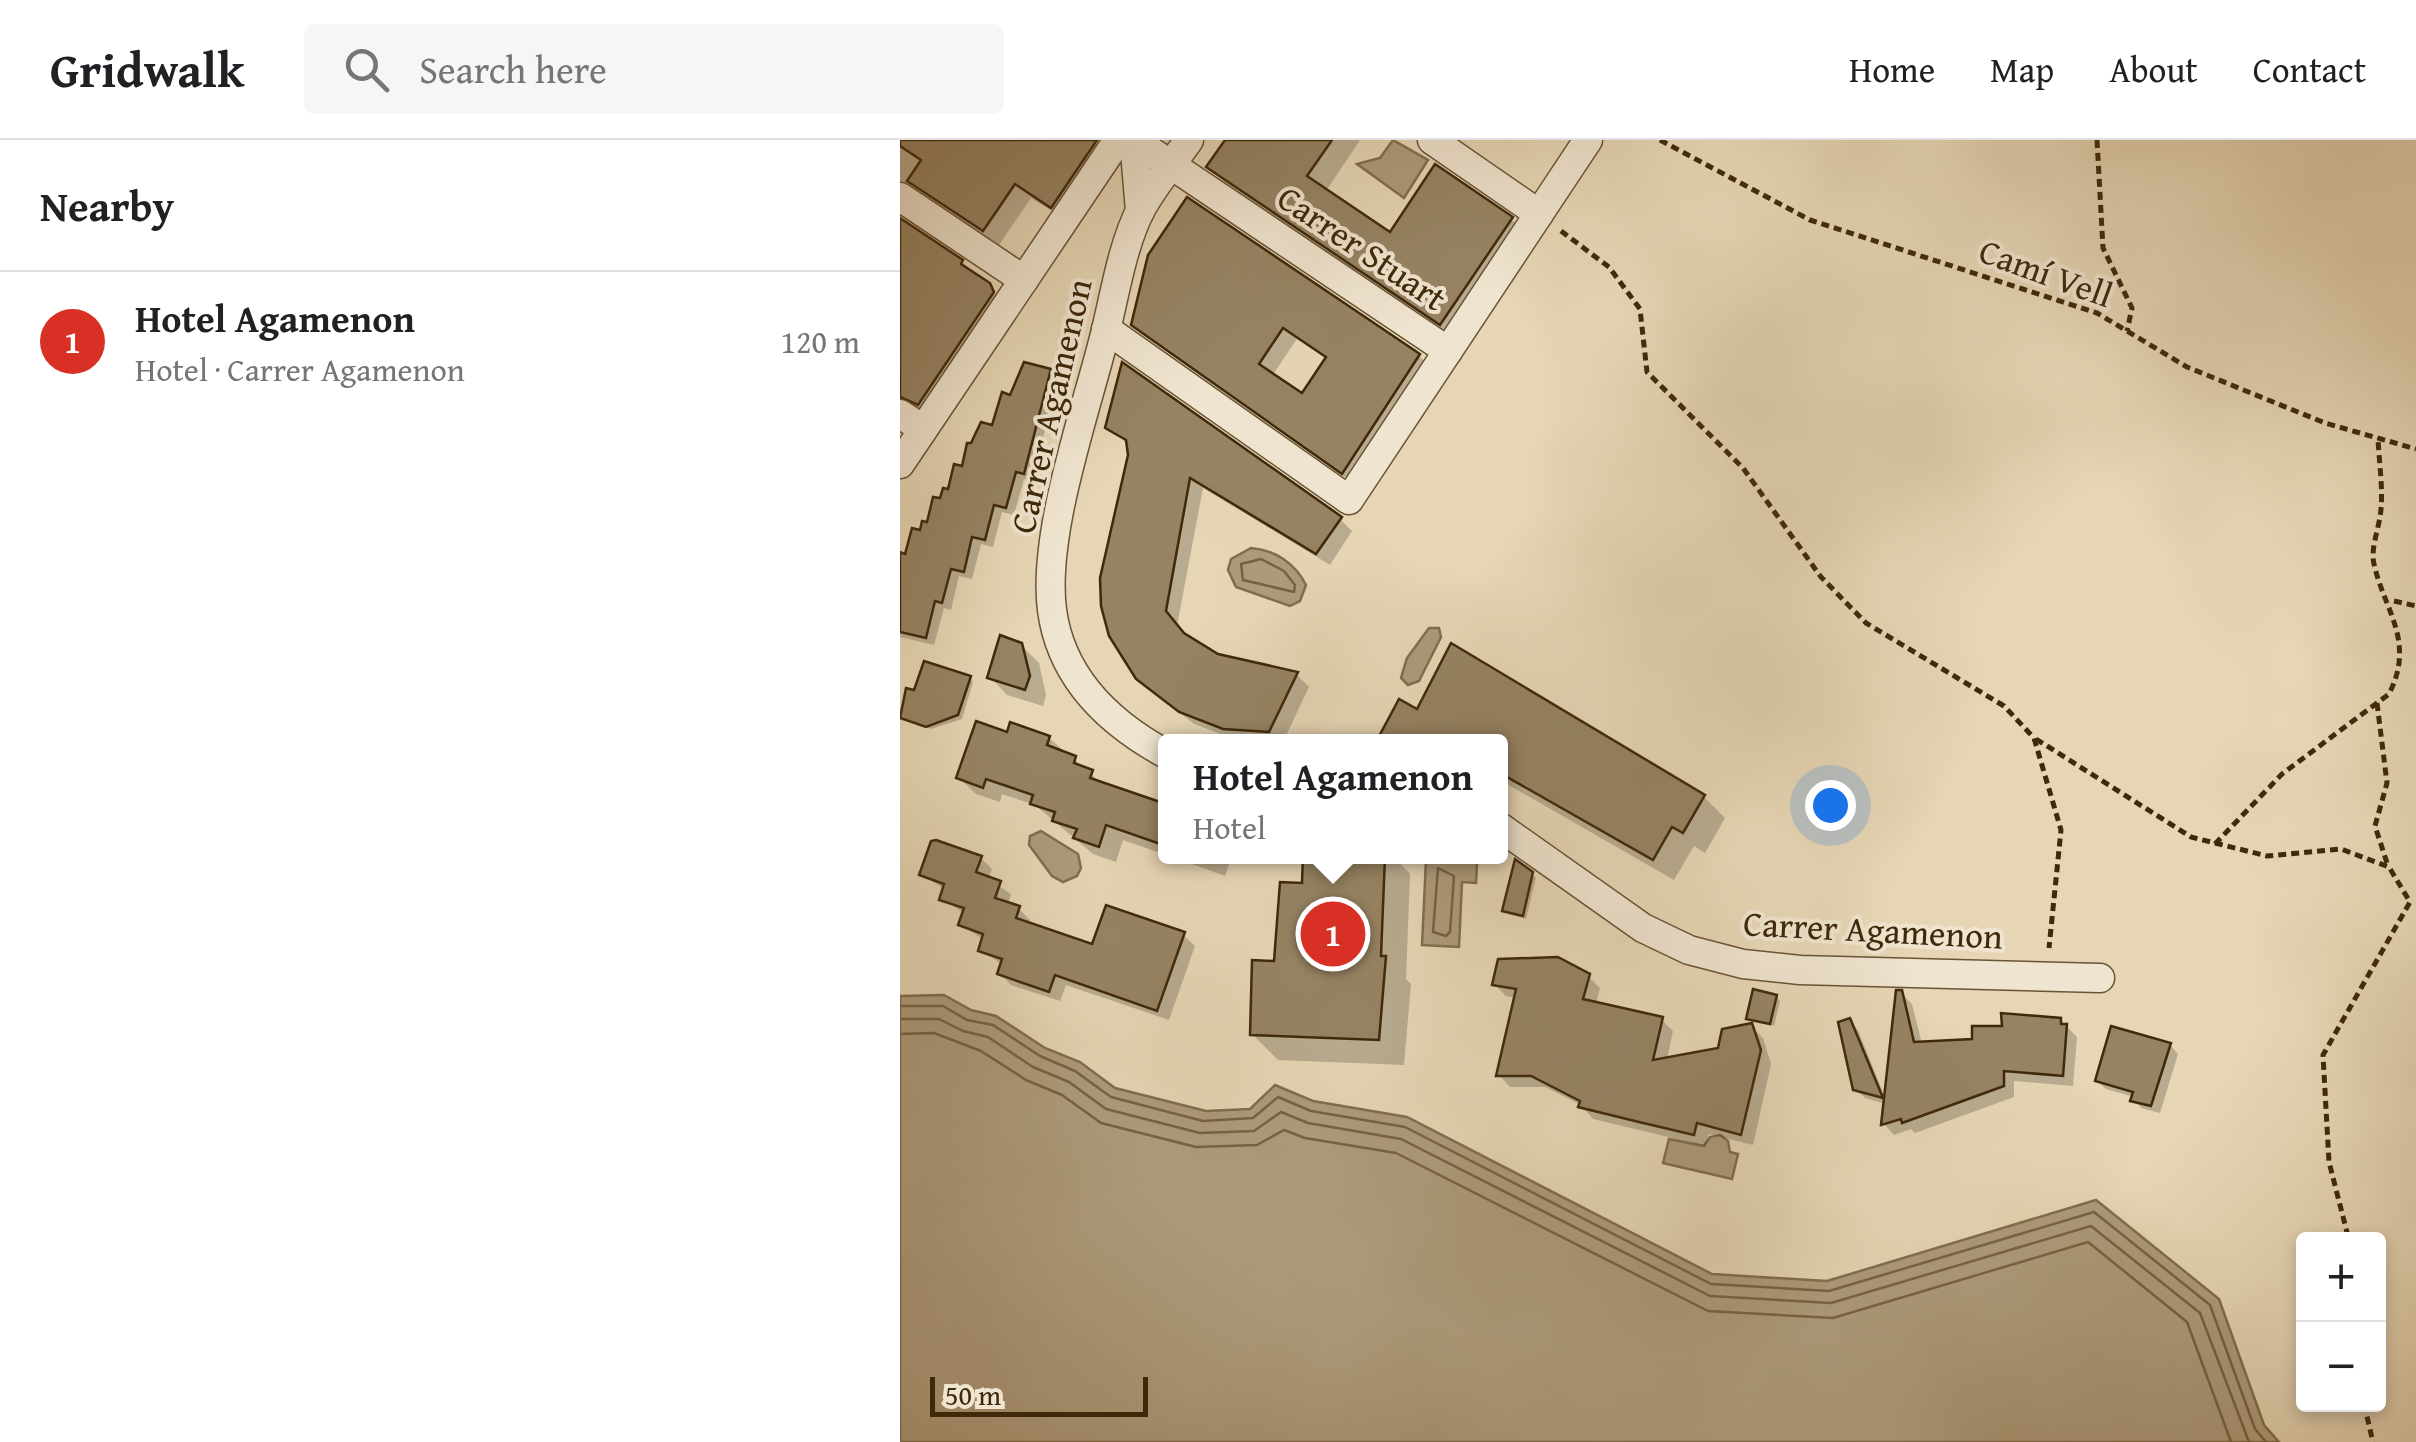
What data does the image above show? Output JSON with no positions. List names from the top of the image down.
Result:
{
  "streets": {
    "street": ["Carrer Stuart", "Carrer Agamenon"],
    "path": ["Camí Vell"]
  },
  "crossings": [
    ["Carrer Stuart", "Carrer Agamenon"]
  ],
  "scale_bar": "50 m",
  "page": {
    "header": "Gridwalk",
    "search": "Search here",
    "nav": [
      "Home",
      "Map",
      "About",
      "Contact"
    ],
    "heading": "Nearby",
    "list": [
      {
        "mark": "1",
        "name": "Hotel Agamenon",
        "note": "Hotel · Carrer Agamenon",
        "value": "120 m"
      }
    ],
    "popup": ["Hotel Agamenon", "Hotel"],
    "pins": "1",
    "map_buttons": ["+", "−"],
    "scale": "50 m"
  }
}
